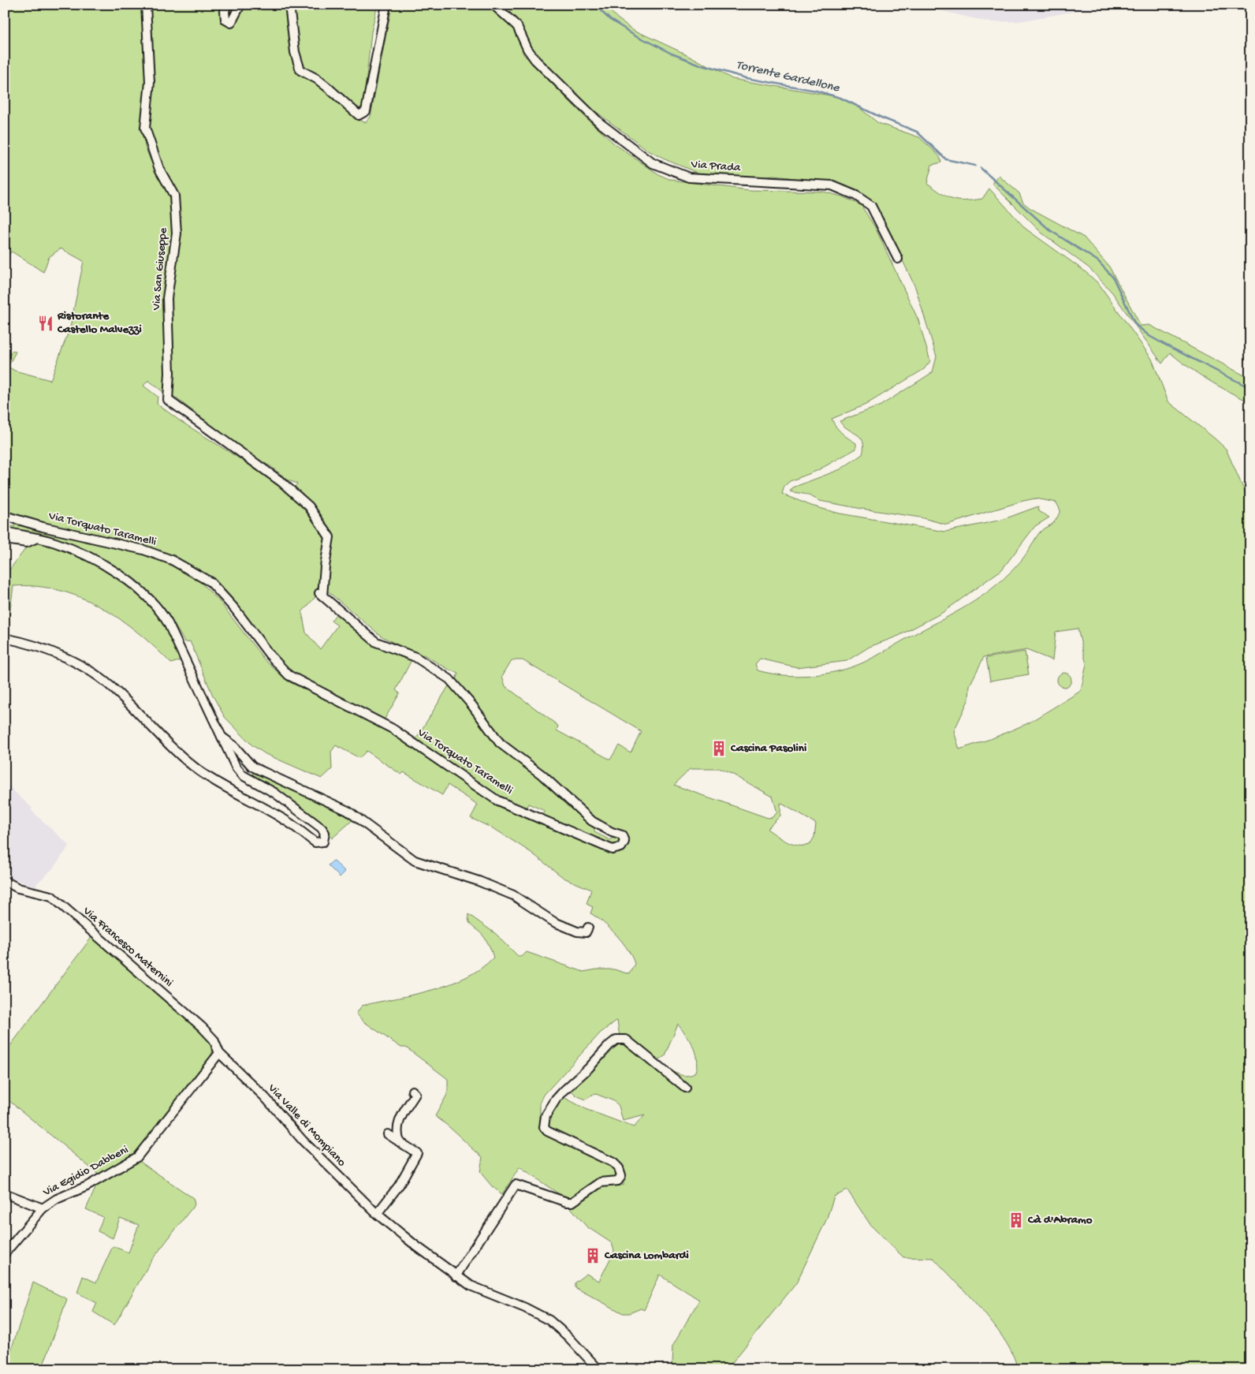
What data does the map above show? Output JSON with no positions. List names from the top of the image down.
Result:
{
  "streets": {
    "street": [
      "Via Prada",
      "Via San Giuseppe",
      "Via Torquato Taramelli",
      "Via Francesco Maternini",
      "Via Valle di Mompiano",
      "Via Egidio Dabbeni"
    ]
  },
  "crossings": [
    ["Via San Giuseppe", "Via Torquato Taramelli"],
    ["Via Francesco Maternini", "Via Valle di Mompiano"],
    ["Via Francesco Maternini", "Via Egidio Dabbeni"],
    ["Via Valle di Mompiano", "Via Egidio Dabbeni"]
  ],
  "water": ["Torrente Gardellone"],
  "places": {
    "restaurant": ["Ristorante Castello Malvezzi"],
    "building": ["Cascina Pasolini", "Cà d'Abramo", "Cascina Lombardi"]
  }
}
